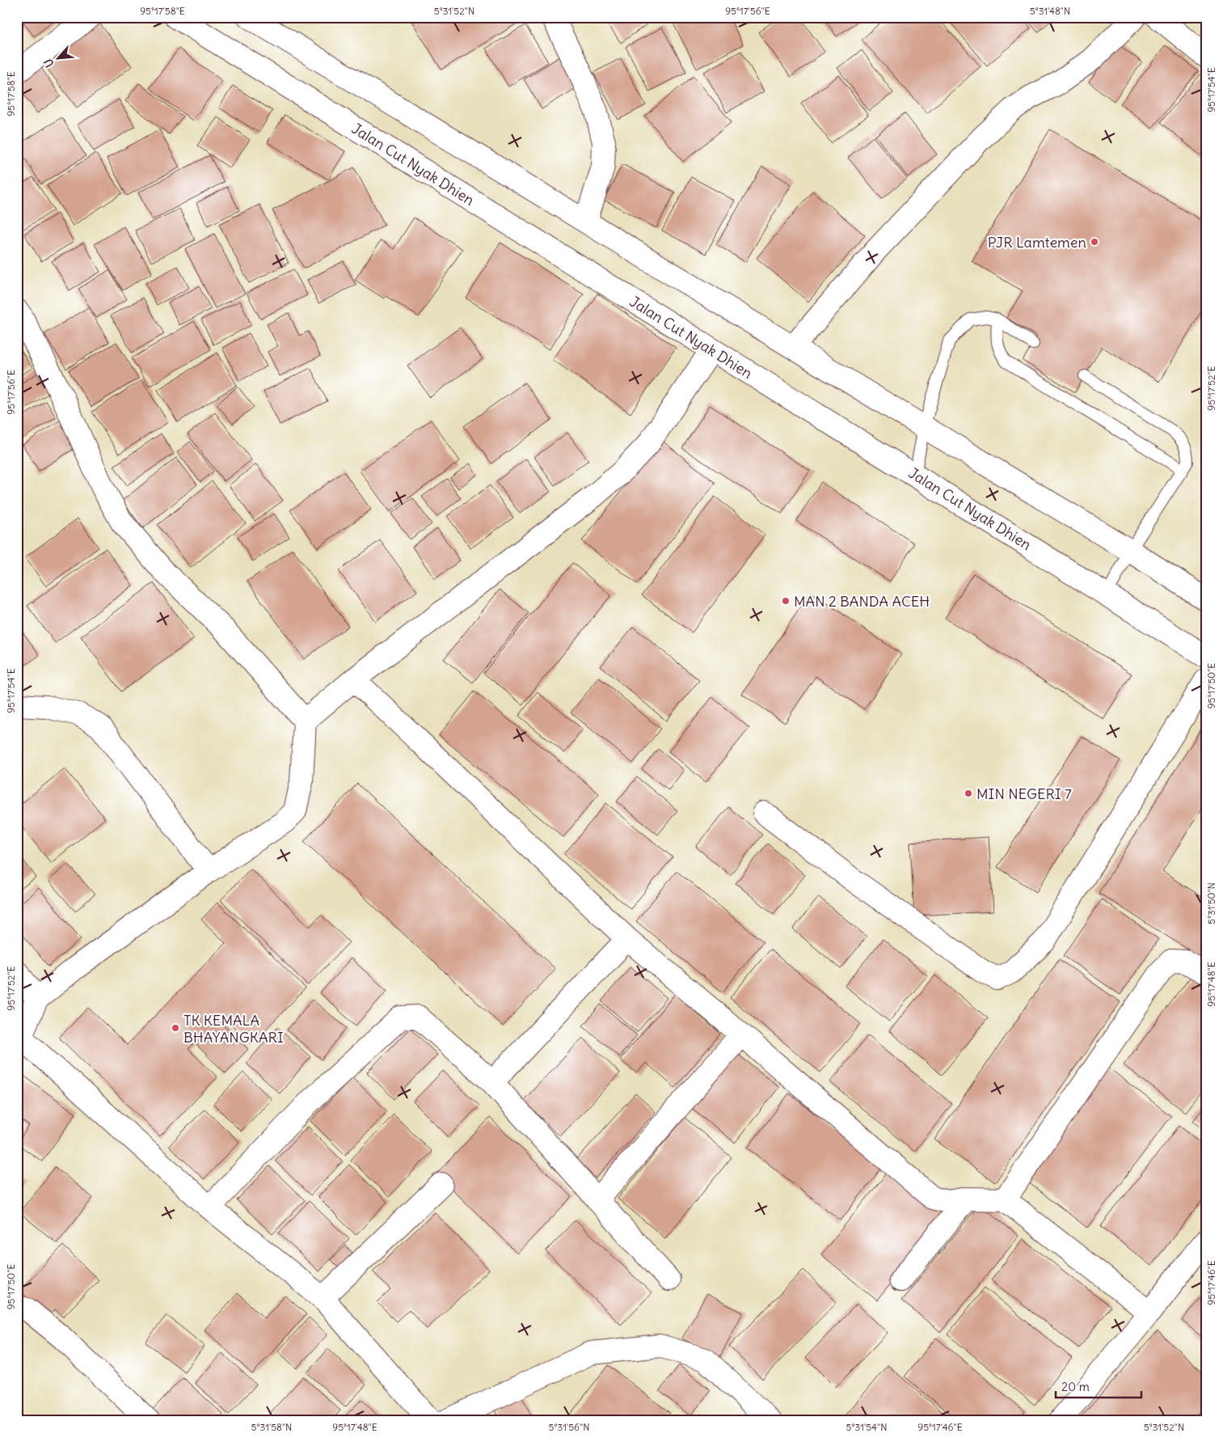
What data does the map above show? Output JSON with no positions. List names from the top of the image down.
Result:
{
  "streets": {
    "main road": ["Jalan Cut Nyak Dhien"]
  },
  "places": [
    "PJR Lamtemen",
    "MAN 2 BANDA ACEH",
    "MIN NEGERI 7",
    "TK KEMALA BHAYANGKARI"
  ],
  "scale_bar": "20 m",
  "north": "bottom left",
  "coordinates": [
    "95°17'58\"E",
    "5°31'52\"N",
    "95°17'56\"E",
    "5°31'48\"N",
    "95°17'54\"E",
    "95°17'52\"E",
    "95°17'50\"E",
    "5°31'50\"N",
    "95°17'48\"E",
    "95°17'46\"E",
    "5°31'58\"N",
    "5°31'56\"N",
    "5°31'54\"N"
  ]
}
